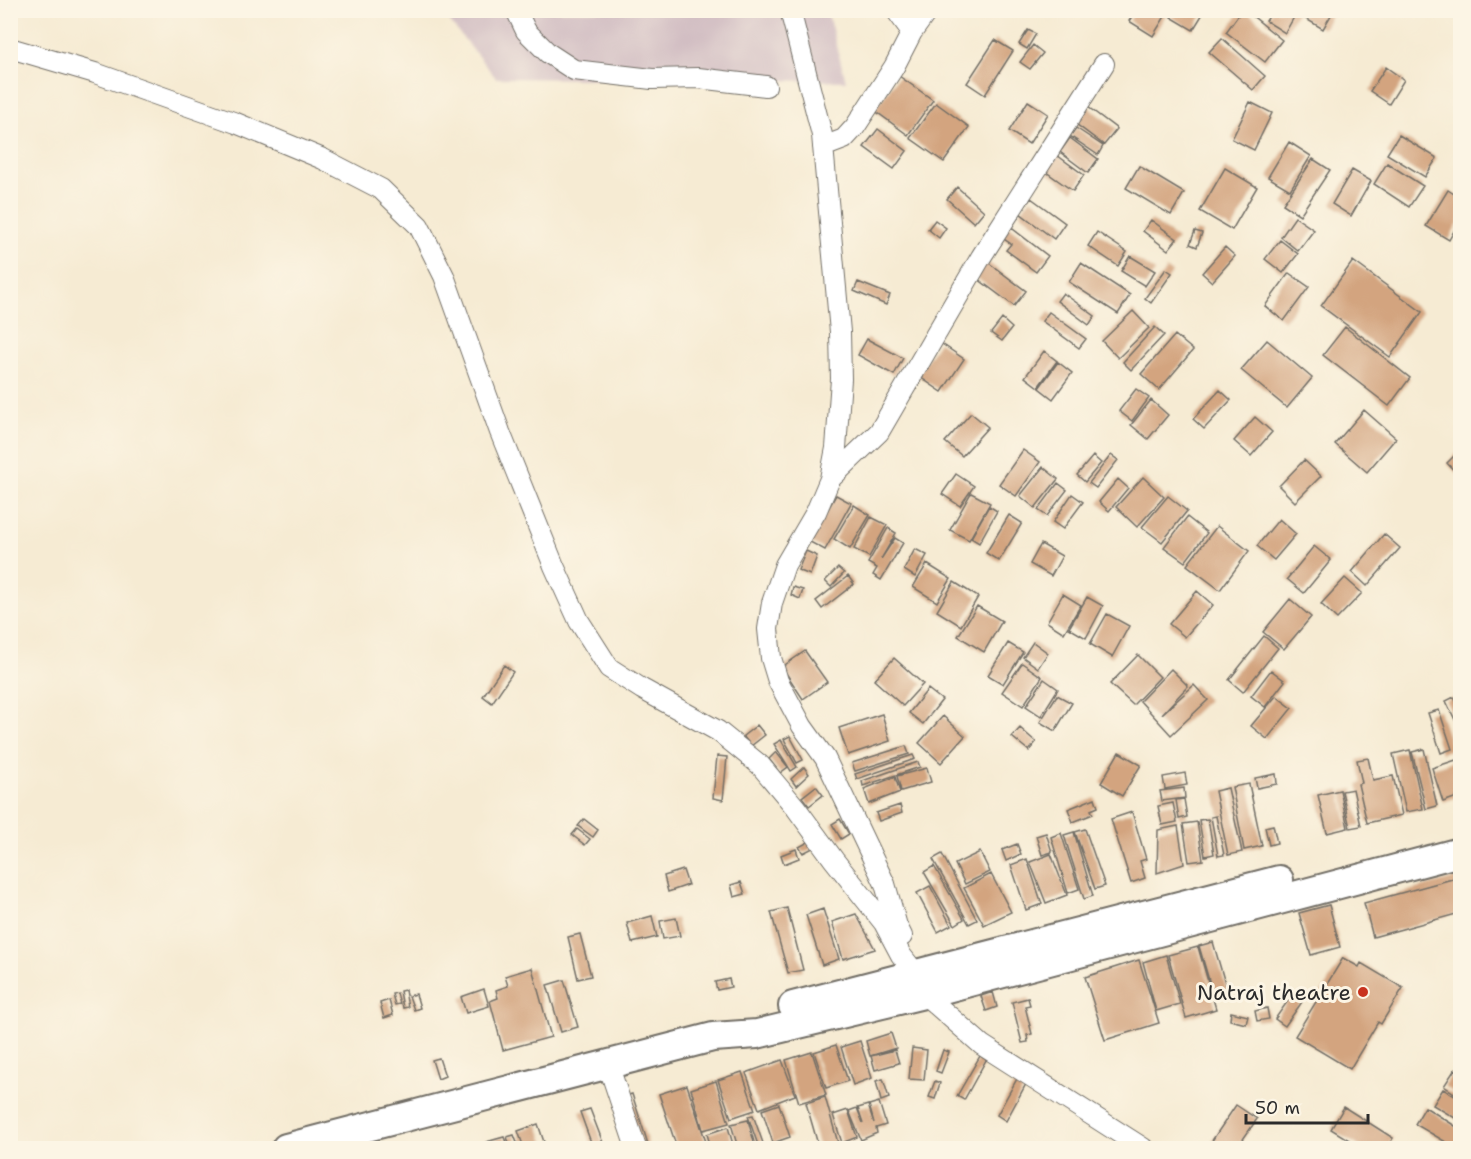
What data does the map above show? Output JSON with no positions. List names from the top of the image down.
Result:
{
  "places": ["Natraj theatre"],
  "scale_bar": "50 m"
}
